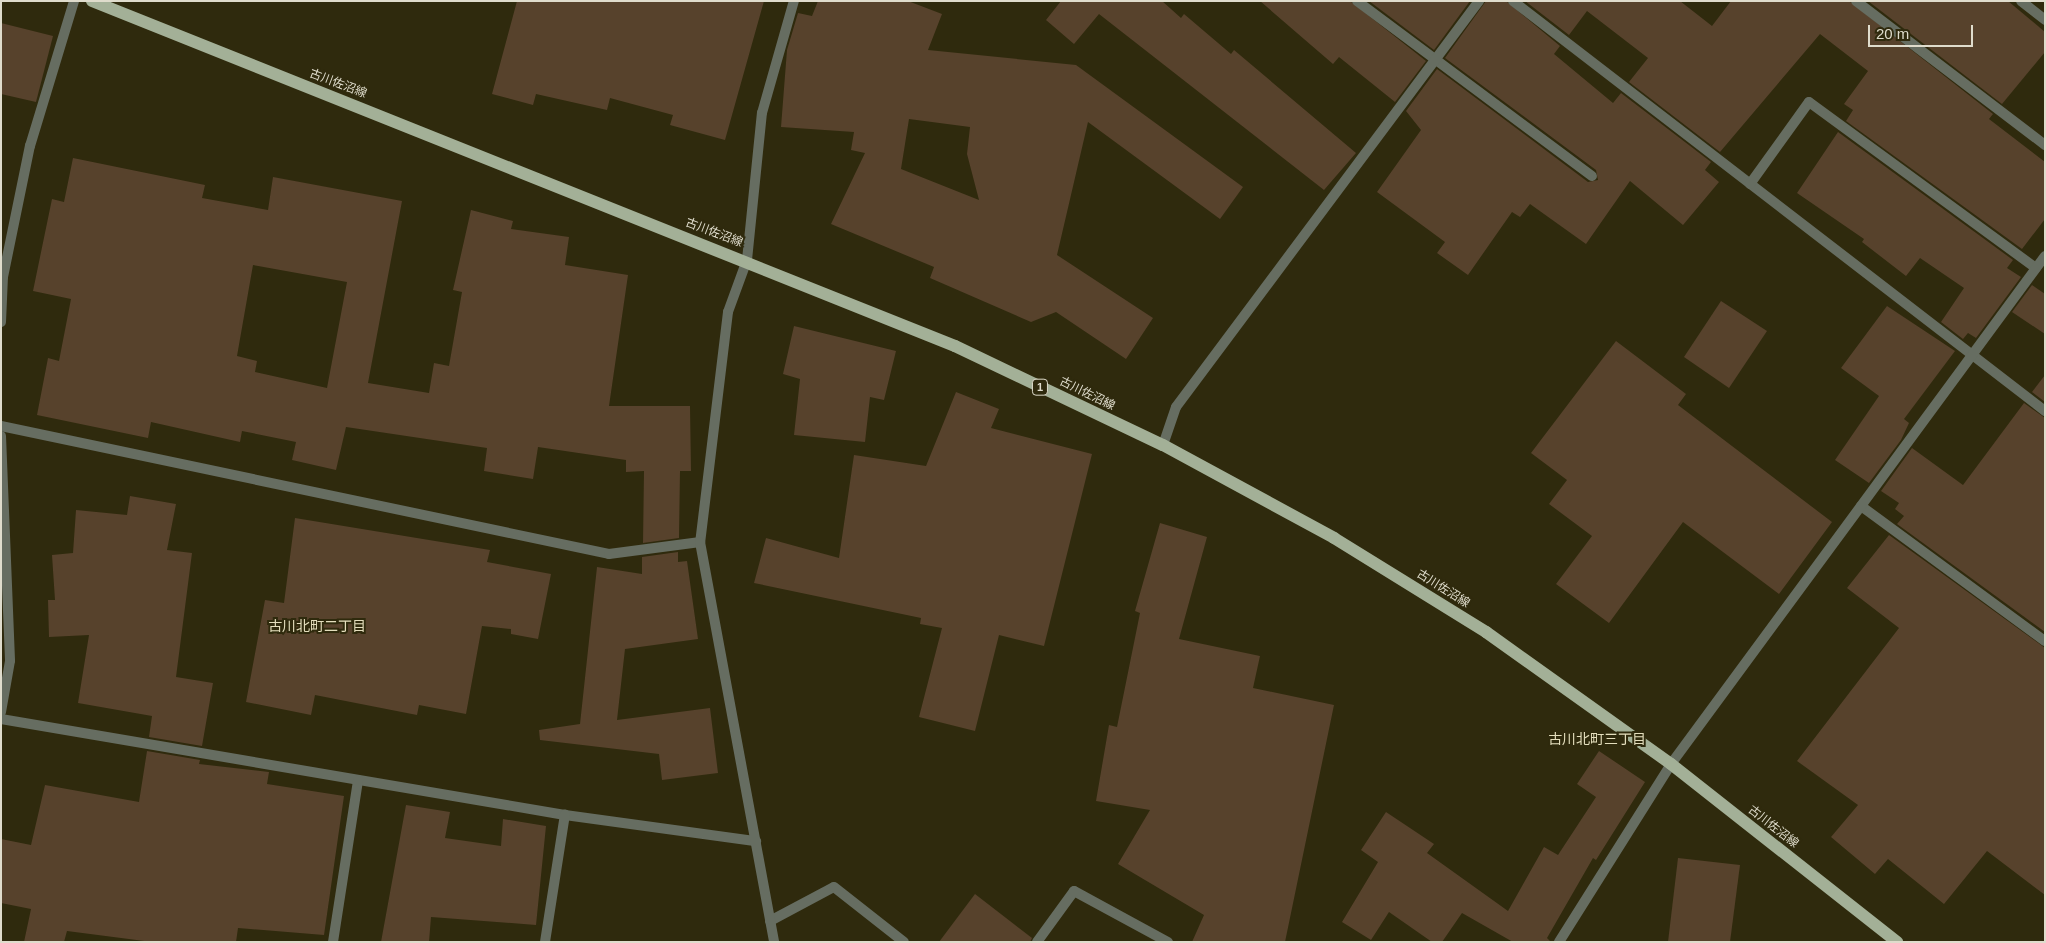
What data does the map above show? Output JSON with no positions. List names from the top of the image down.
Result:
{
  "streets": {
    "main road": ["古川佐沼線", "1"]
  },
  "districts": ["古川北町二丁目", "古川北町三丁目"],
  "scale_bar": "20 m"
}
